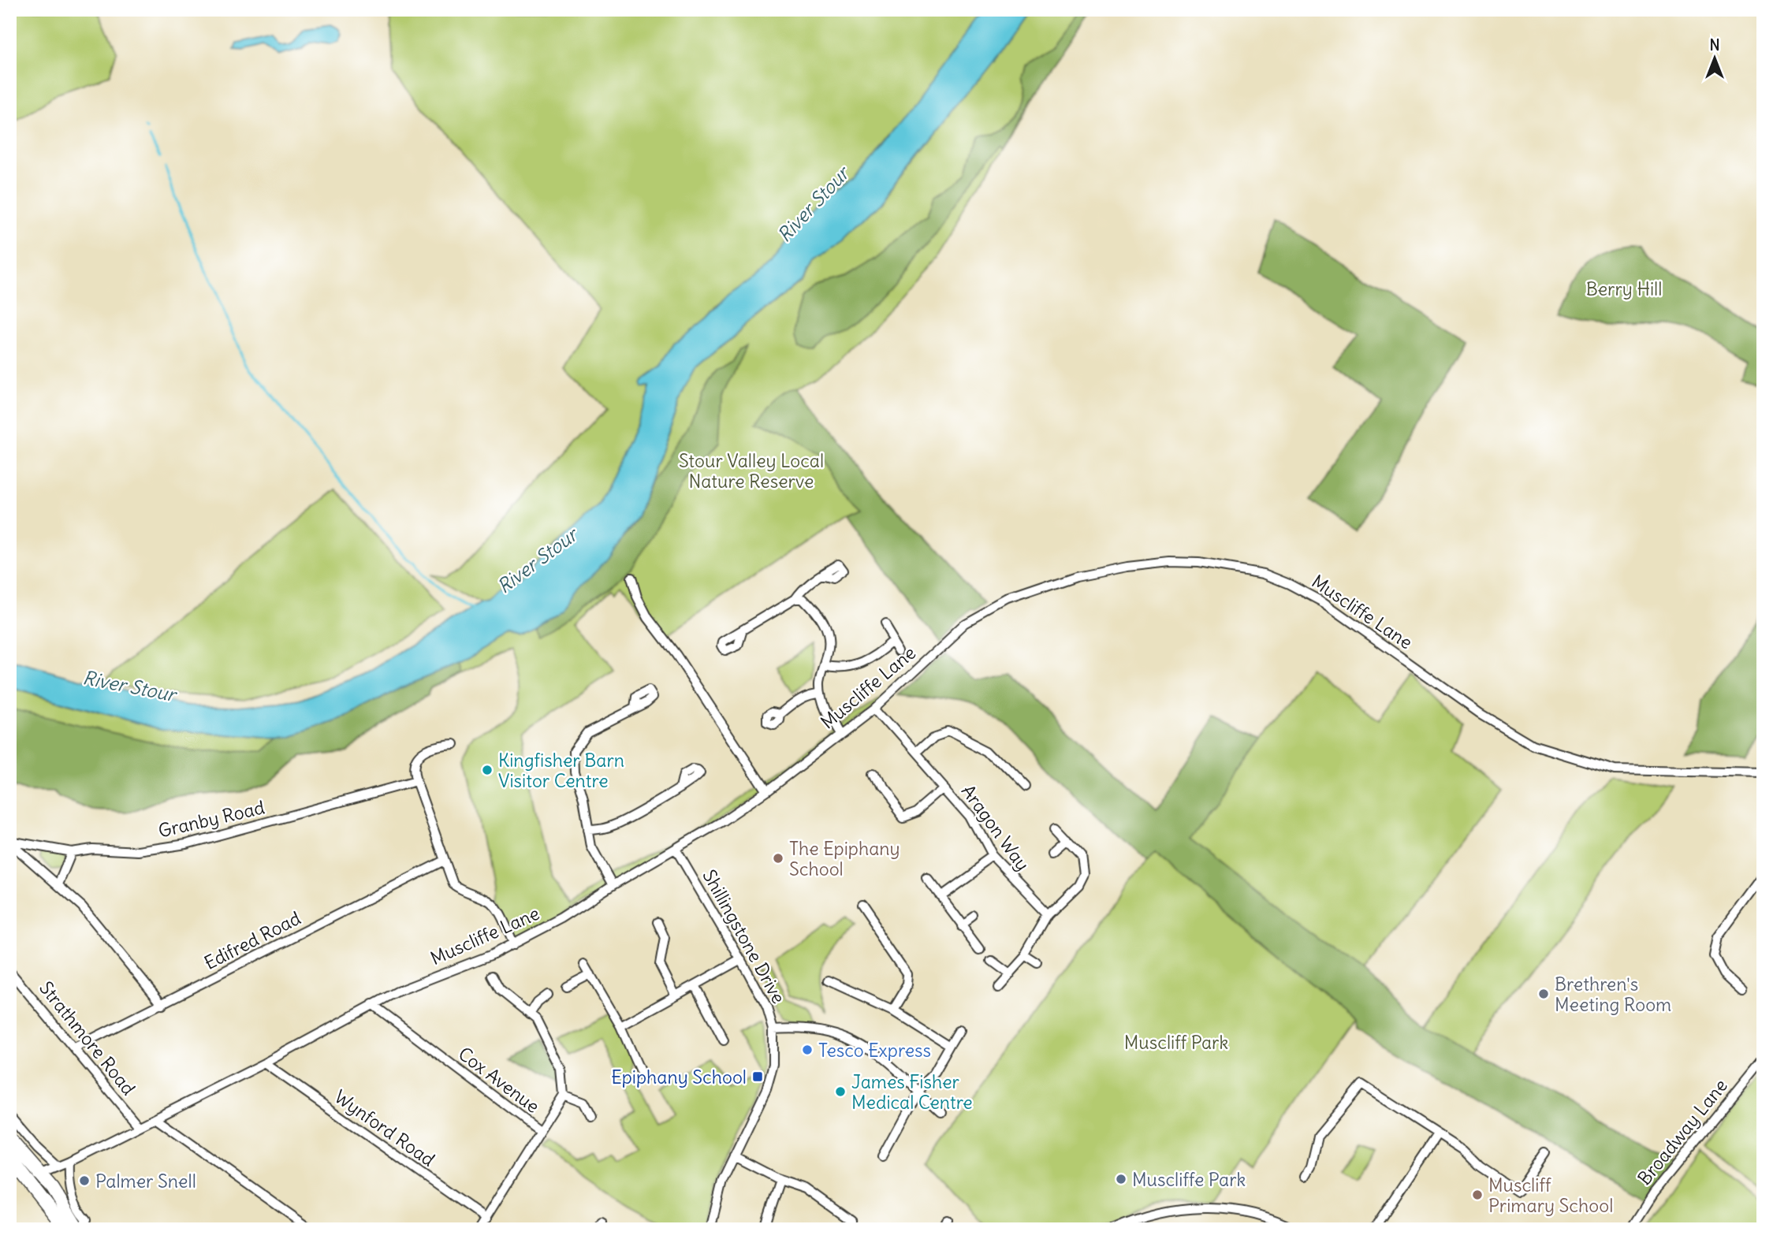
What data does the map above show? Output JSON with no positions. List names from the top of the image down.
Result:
{
  "streets": {
    "street": [
      "Muscliffe Lane",
      "Granby Road",
      "Aragon Way",
      "Shillingstone Drive",
      "Edifred Road",
      "Strathmore Road",
      "Cox Avenue",
      "Wynford Road",
      "Broadway Lane"
    ]
  },
  "crossings": [
    ["Muscliffe Lane", "Aragon Way"],
    ["Muscliffe Lane", "Shillingstone Drive"],
    ["Muscliffe Lane", "Strathmore Road"],
    ["Muscliffe Lane", "Cox Avenue"],
    ["Muscliffe Lane", "Wynford Road"],
    ["Edifred Road", "Strathmore Road"],
    ["Cox Avenue", "Wynford Road"]
  ],
  "water": ["River Stour"],
  "parks": ["Berry Hill", "Stour Valley Local Nature Reserve", "Muscliff Park"],
  "places": {
    "other": [
      "Kingfisher Barn Visitor Centre",
      "The Epiphany School",
      "Brethren's Meeting Room",
      "Tesco Express",
      "James Fisher Medical Centre",
      "Muscliffe Park",
      "Palmer Snell",
      "Muscliff Primary School"
    ],
    "transit": ["Epiphany School"]
  },
  "north": "top"
}
